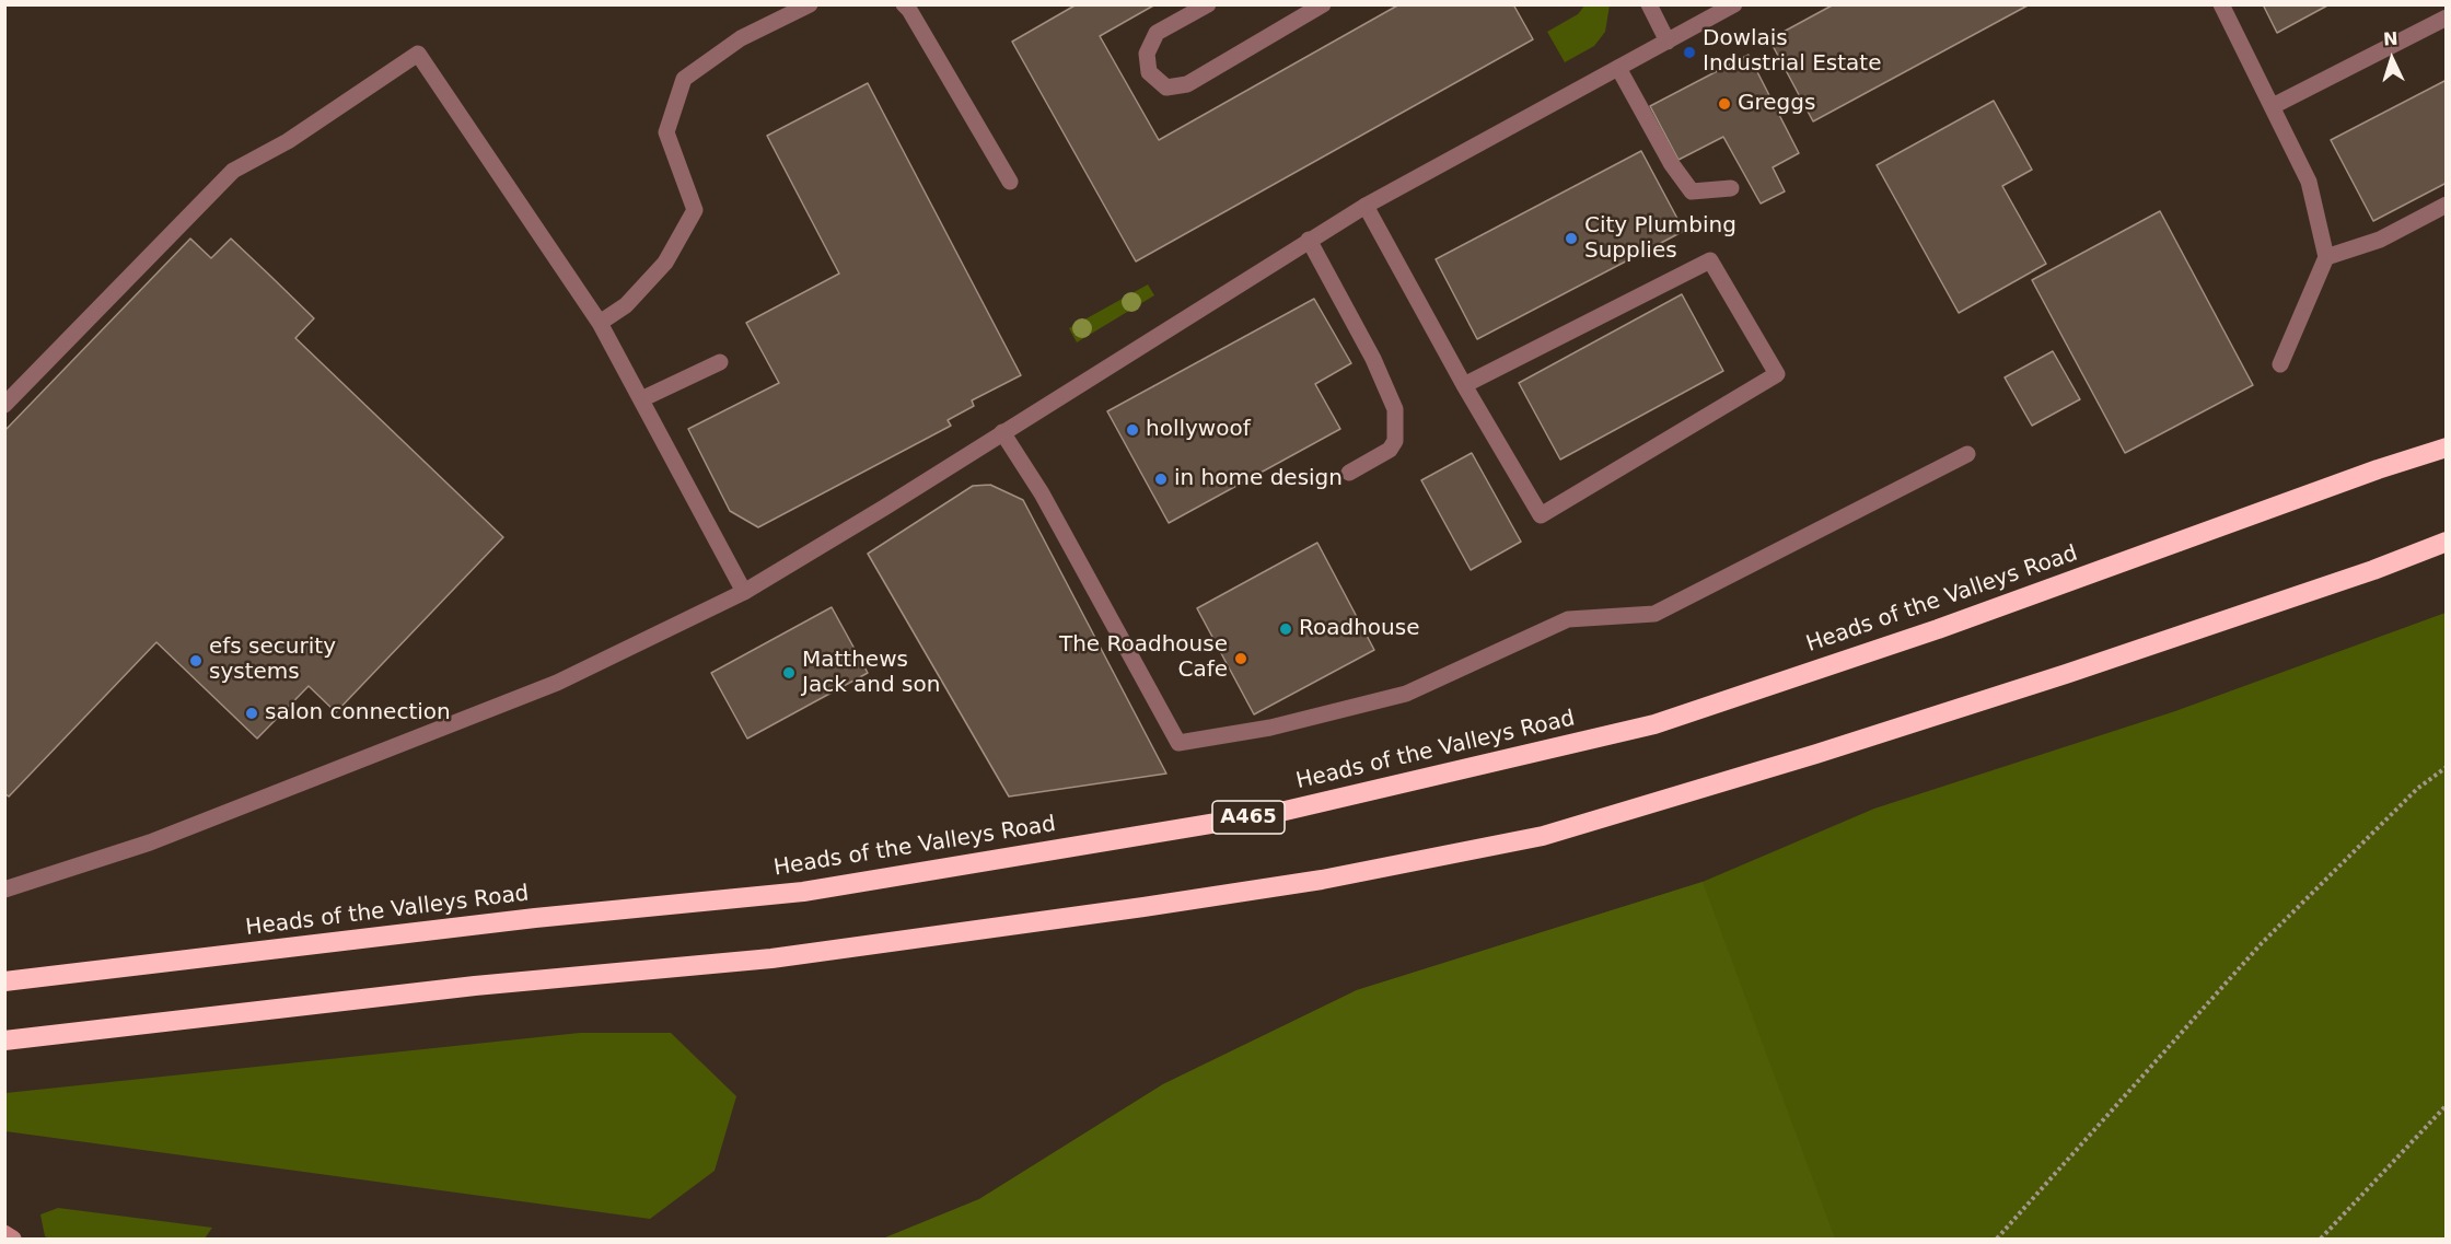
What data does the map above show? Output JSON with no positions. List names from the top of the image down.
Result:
{
  "streets": {
    "highway": ["Heads of the Valleys Road", "A465"]
  },
  "places": [
    "Dowlais Industrial Estate",
    "Greggs",
    "City Plumbing Supplies",
    "hollywoof",
    "in home design",
    "Roadhouse",
    "The Roadhouse Cafe",
    "efs security systems",
    "Matthews Jack and son",
    "salon connection"
  ],
  "north": "top"
}
